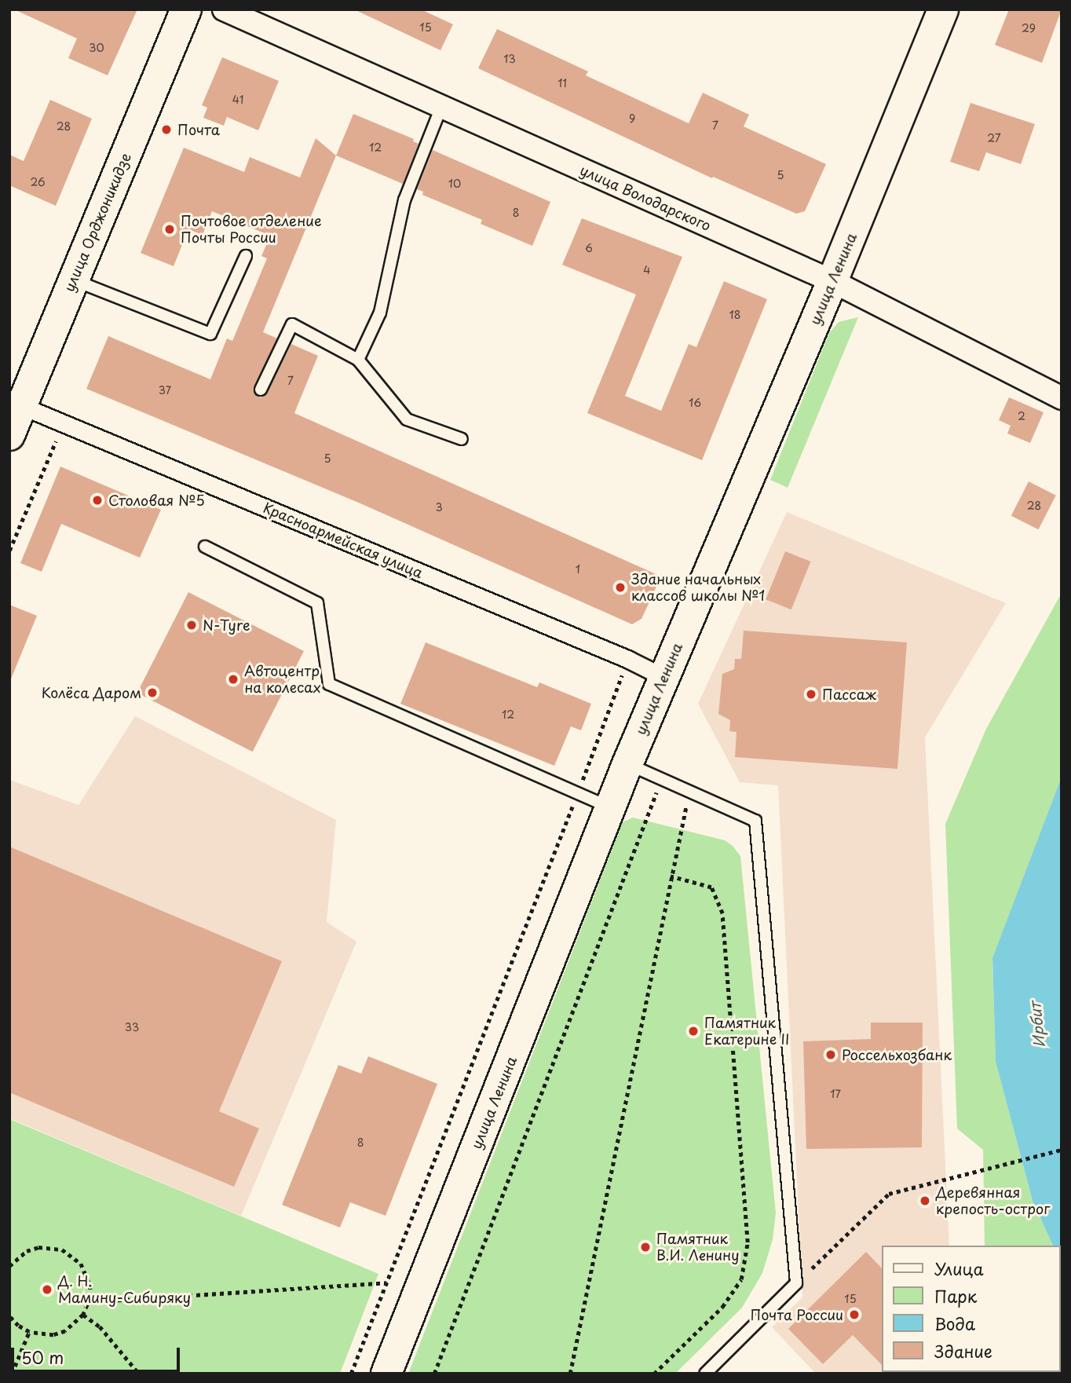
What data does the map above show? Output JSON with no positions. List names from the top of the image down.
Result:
{
  "streets": {
    "main road": ["улица Орджоникидзе", "улица Ленина"],
    "street": ["улица Володарского", "Красноармейская улица"]
  },
  "crossings": [
    ["улица Володарского", "улица Ленина"],
    ["улица Орджоникидзе", "Красноармейская улица"],
    ["улица Ленина", "Красноармейская улица"]
  ],
  "water": ["Ирбит"],
  "places": [
    "Почта",
    "Почтовое отделение Почты России",
    "Столовая №5",
    "Здание начальных классов школы №1",
    "N-Tyre",
    "Автоцентр на колесах",
    "Колёса Даром",
    "Пассаж",
    "Памятник Екатерине II",
    "Россельхозбанк",
    "Деревянная крепость-острог",
    "Памятник В.И. Ленину",
    "Д. Н. Мамину-Сибиряку",
    "Почта России"
  ],
  "house_numbers": [
    "15",
    "29",
    "30",
    "13",
    "11",
    "41",
    "9",
    "7",
    "28",
    "27",
    "12",
    "5",
    "26",
    "10",
    "8",
    "6",
    "4",
    "18",
    "7",
    "37",
    "16",
    "2",
    "5",
    "28",
    "3",
    "1",
    "12",
    "33",
    "17",
    "8",
    "15"
  ],
  "legend": [
    "Улица",
    "Парк",
    "Вода",
    "Здание"
  ],
  "scale_bar": "50 m"
}
